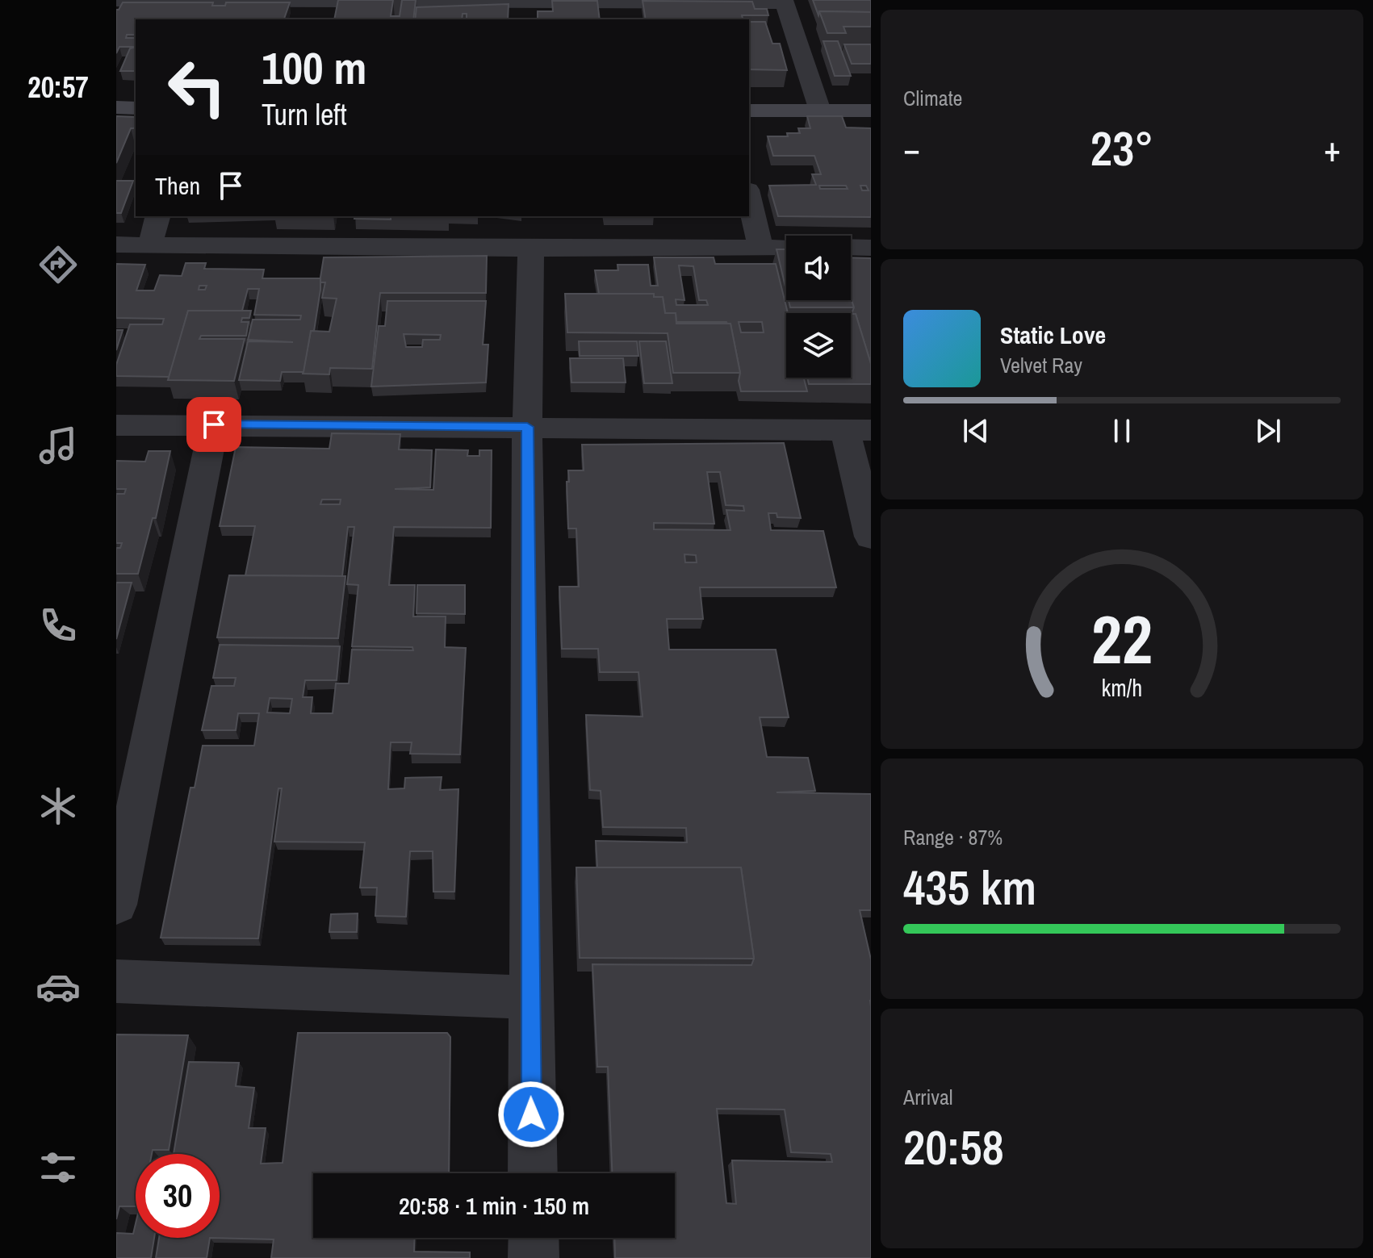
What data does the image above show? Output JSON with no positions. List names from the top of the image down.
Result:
{
  "page": {
    "tabs": "20:57",
    "tile": [
      "Climate",
      ["Range · 87%", "435 km"],
      ["Arrival", "20:58"]
    ],
    "turn": ["100 m", "Turn left"],
    "heat": ["−", "23°", "+"],
    "then": "Then",
    "song": ["Static Love", "Velvet Ray"],
    "limit": "30",
    "trip": "20:58 · 1 min · 150 m",
    "gauge": ["22", "km/h"]
  }
}
